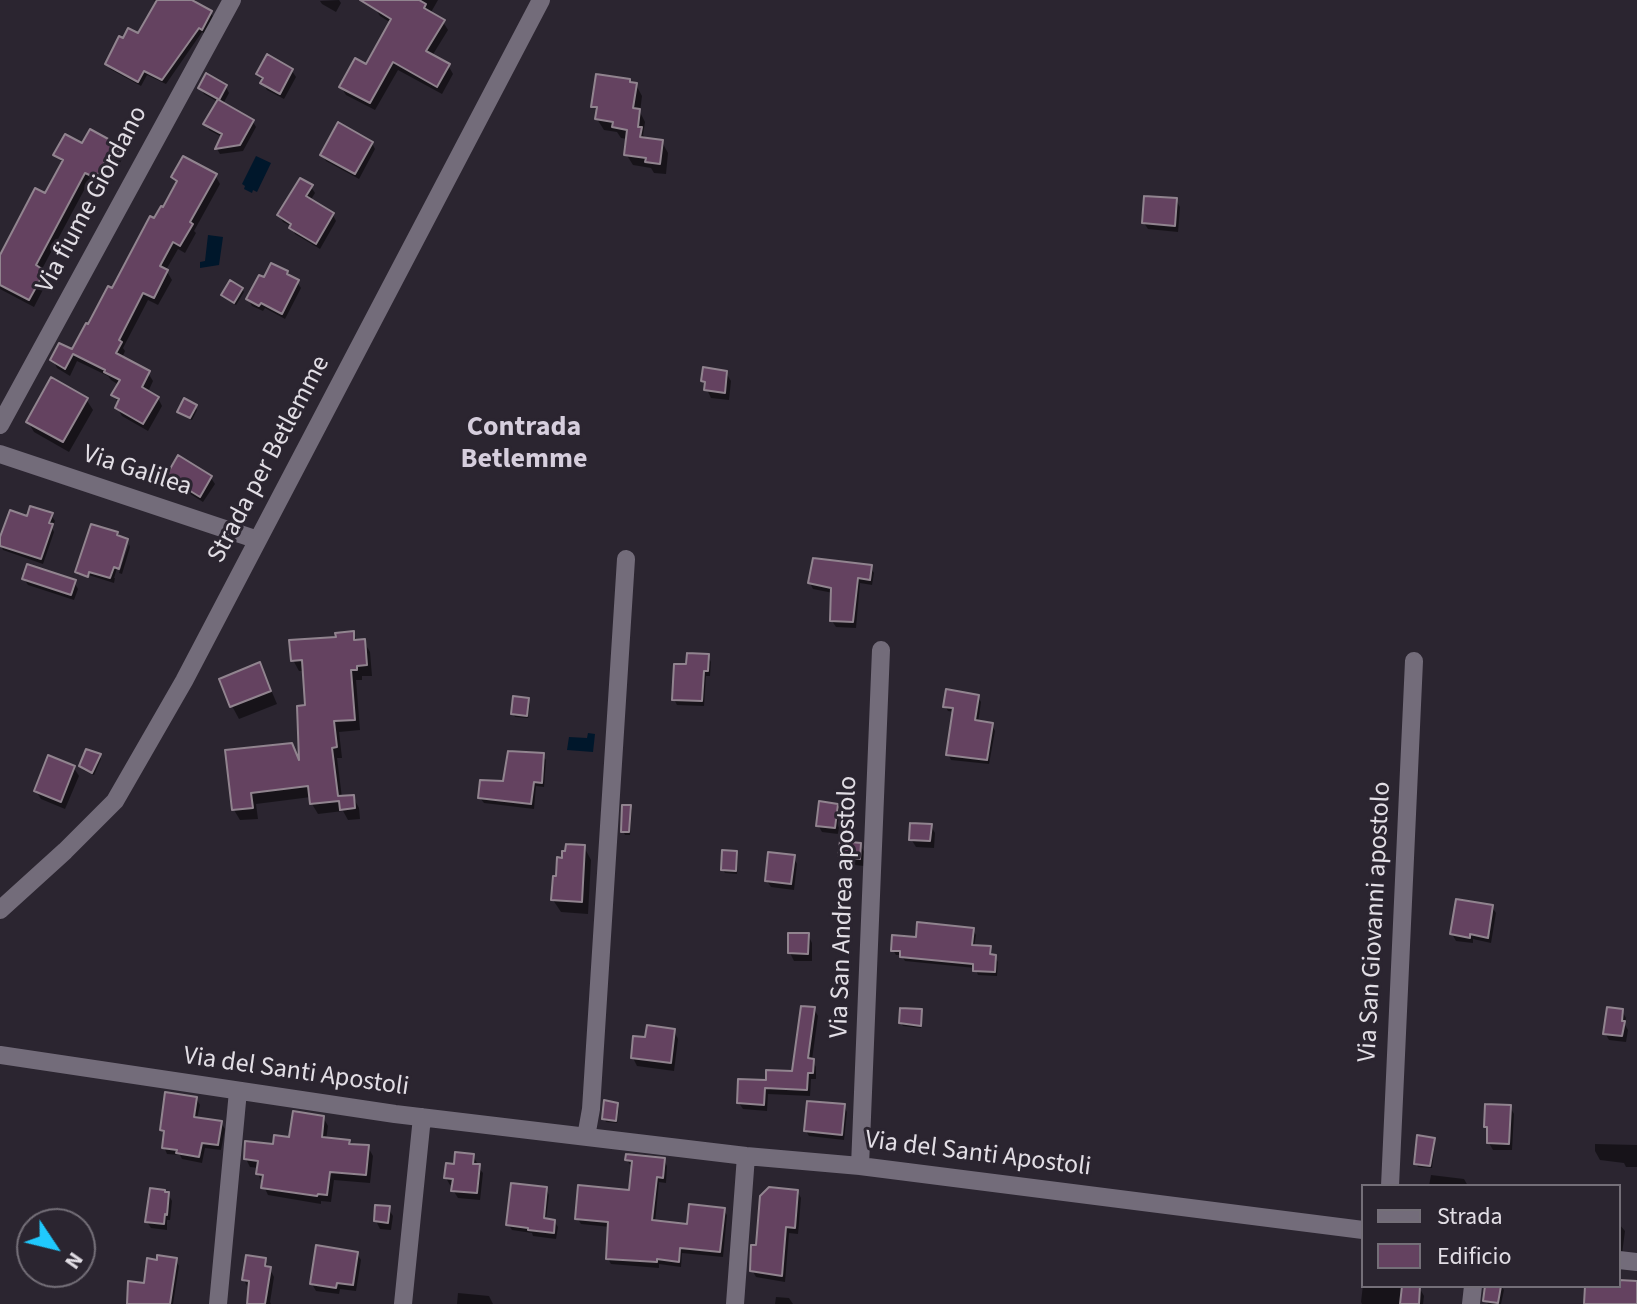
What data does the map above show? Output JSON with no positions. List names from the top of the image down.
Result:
{
  "streets": {
    "street": [
      "Via fiume Giordano",
      "Strada per Betlemme",
      "Via Galilea",
      "Via San Andrea apostolo",
      "Via San Giovanni apostolo",
      "Via del Santi Apostoli"
    ]
  },
  "crossings": [
    ["Strada per Betlemme", "Via Galilea"],
    ["Via San Andrea apostolo", "Via del Santi Apostoli"]
  ],
  "districts": ["Contrada Betlemme"],
  "legend": ["Strada", "Edificio"],
  "north": "bottom right"
}
